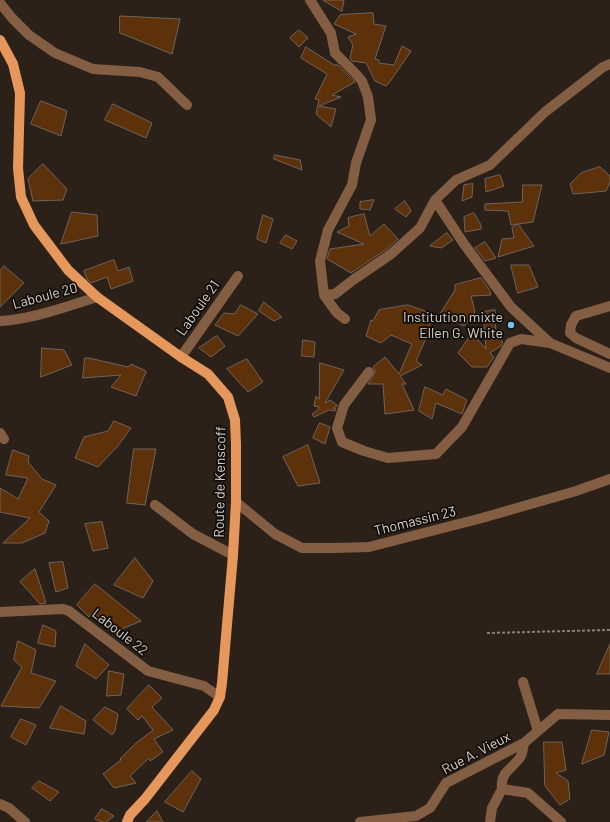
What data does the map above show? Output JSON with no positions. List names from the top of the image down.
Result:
{
  "streets": {
    "main road": ["Route de Kenscoff"],
    "street": [
      "Laboule 20",
      "Laboule 21",
      "Thomassin 23",
      "Laboule 22",
      "Rue A. Vieux"
    ]
  },
  "crossings": [
    ["Laboule 20", "Route de Kenscoff"],
    ["Laboule 21", "Route de Kenscoff"],
    ["Route de Kenscoff", "Thomassin 23"],
    ["Route de Kenscoff", "Laboule 22"]
  ],
  "places": ["Institution mixte Ellen G. White"]
}
